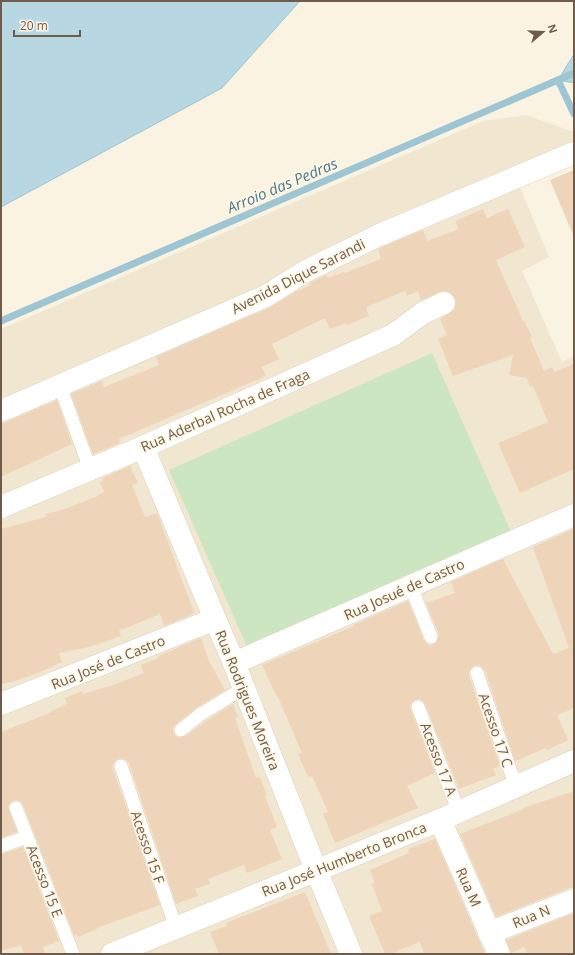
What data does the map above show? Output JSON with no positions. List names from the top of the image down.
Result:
{
  "streets": {
    "street": [
      "Avenida Dique Sarandi",
      "Rua Aderbal Rocha de Fraga",
      "Rua Josué de Castro",
      "Rua José de Castro",
      "Rua Rodrigues Moreira",
      "Rua José Humberto Bronca",
      "Rua M",
      "Rua N"
    ],
    "lane": [
      "Acesso 17 C",
      "Acesso 17 A",
      "Acesso 15 F",
      "Acesso 15 E"
    ]
  },
  "crossings": [
    ["Rua Aderbal Rocha de Fraga", "Rua Rodrigues Moreira"],
    ["Rua Josué de Castro", "Rua Rodrigues Moreira"],
    ["Rua José de Castro", "Rua Rodrigues Moreira"],
    ["Rua Rodrigues Moreira", "Rua José Humberto Bronca"],
    ["Acesso 17 C", "Rua José Humberto Bronca"],
    ["Acesso 17 A", "Rua José Humberto Bronca"],
    ["Acesso 15 F", "Rua José Humberto Bronca"],
    ["Rua José Humberto Bronca", "Rua M"],
    ["Rua M", "Rua N"]
  ],
  "water": ["Arroio das Pedras"],
  "scale_bar": "20 m",
  "north": "right"
}
